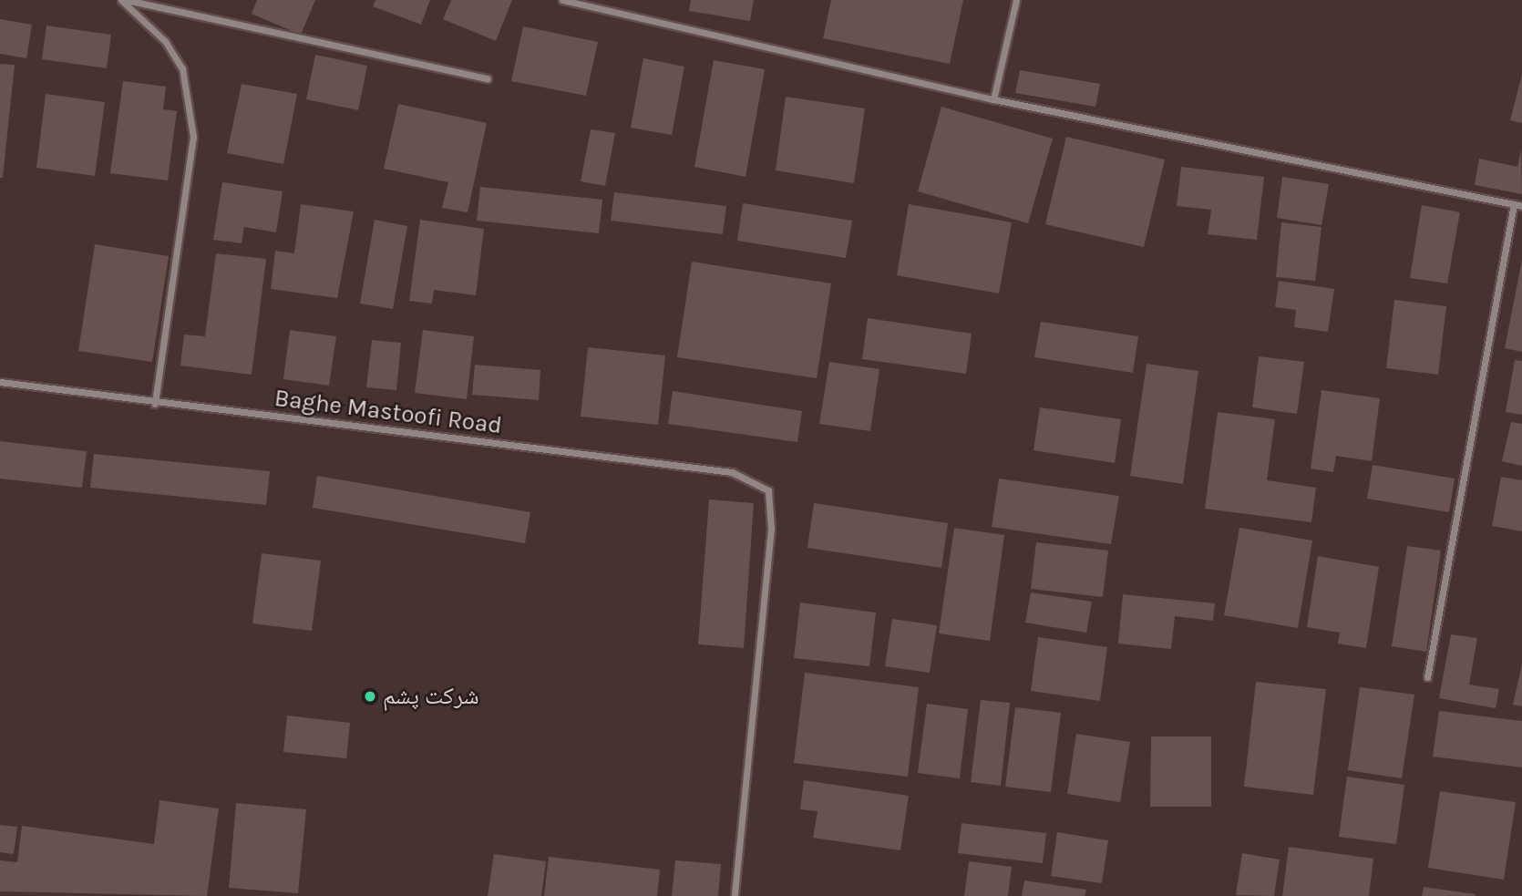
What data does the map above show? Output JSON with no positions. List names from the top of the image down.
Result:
{
  "streets": {
    "street": ["Baghe Mastoofi Road"]
  },
  "places": ["شرکت پشم"]
}
